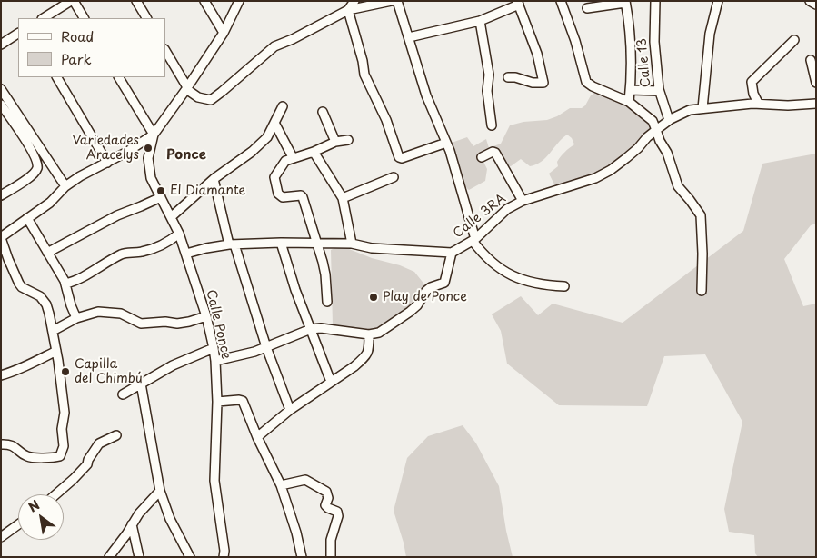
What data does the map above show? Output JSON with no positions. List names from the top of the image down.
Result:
{
  "streets": {
    "street": ["Calle 13", "Calle 3RA", "Calle Ponce"]
  },
  "crossings": [
    ["Calle 13", "Calle 3RA"],
    ["Calle 3RA", "Calle Ponce"]
  ],
  "districts": ["Ponce"],
  "places": [
    "Variedades Aracelys",
    "El Diamante",
    "Play de Ponce",
    "Capilla del Chimbú"
  ],
  "legend": ["Road", "Park"],
  "north": "top left"
}
